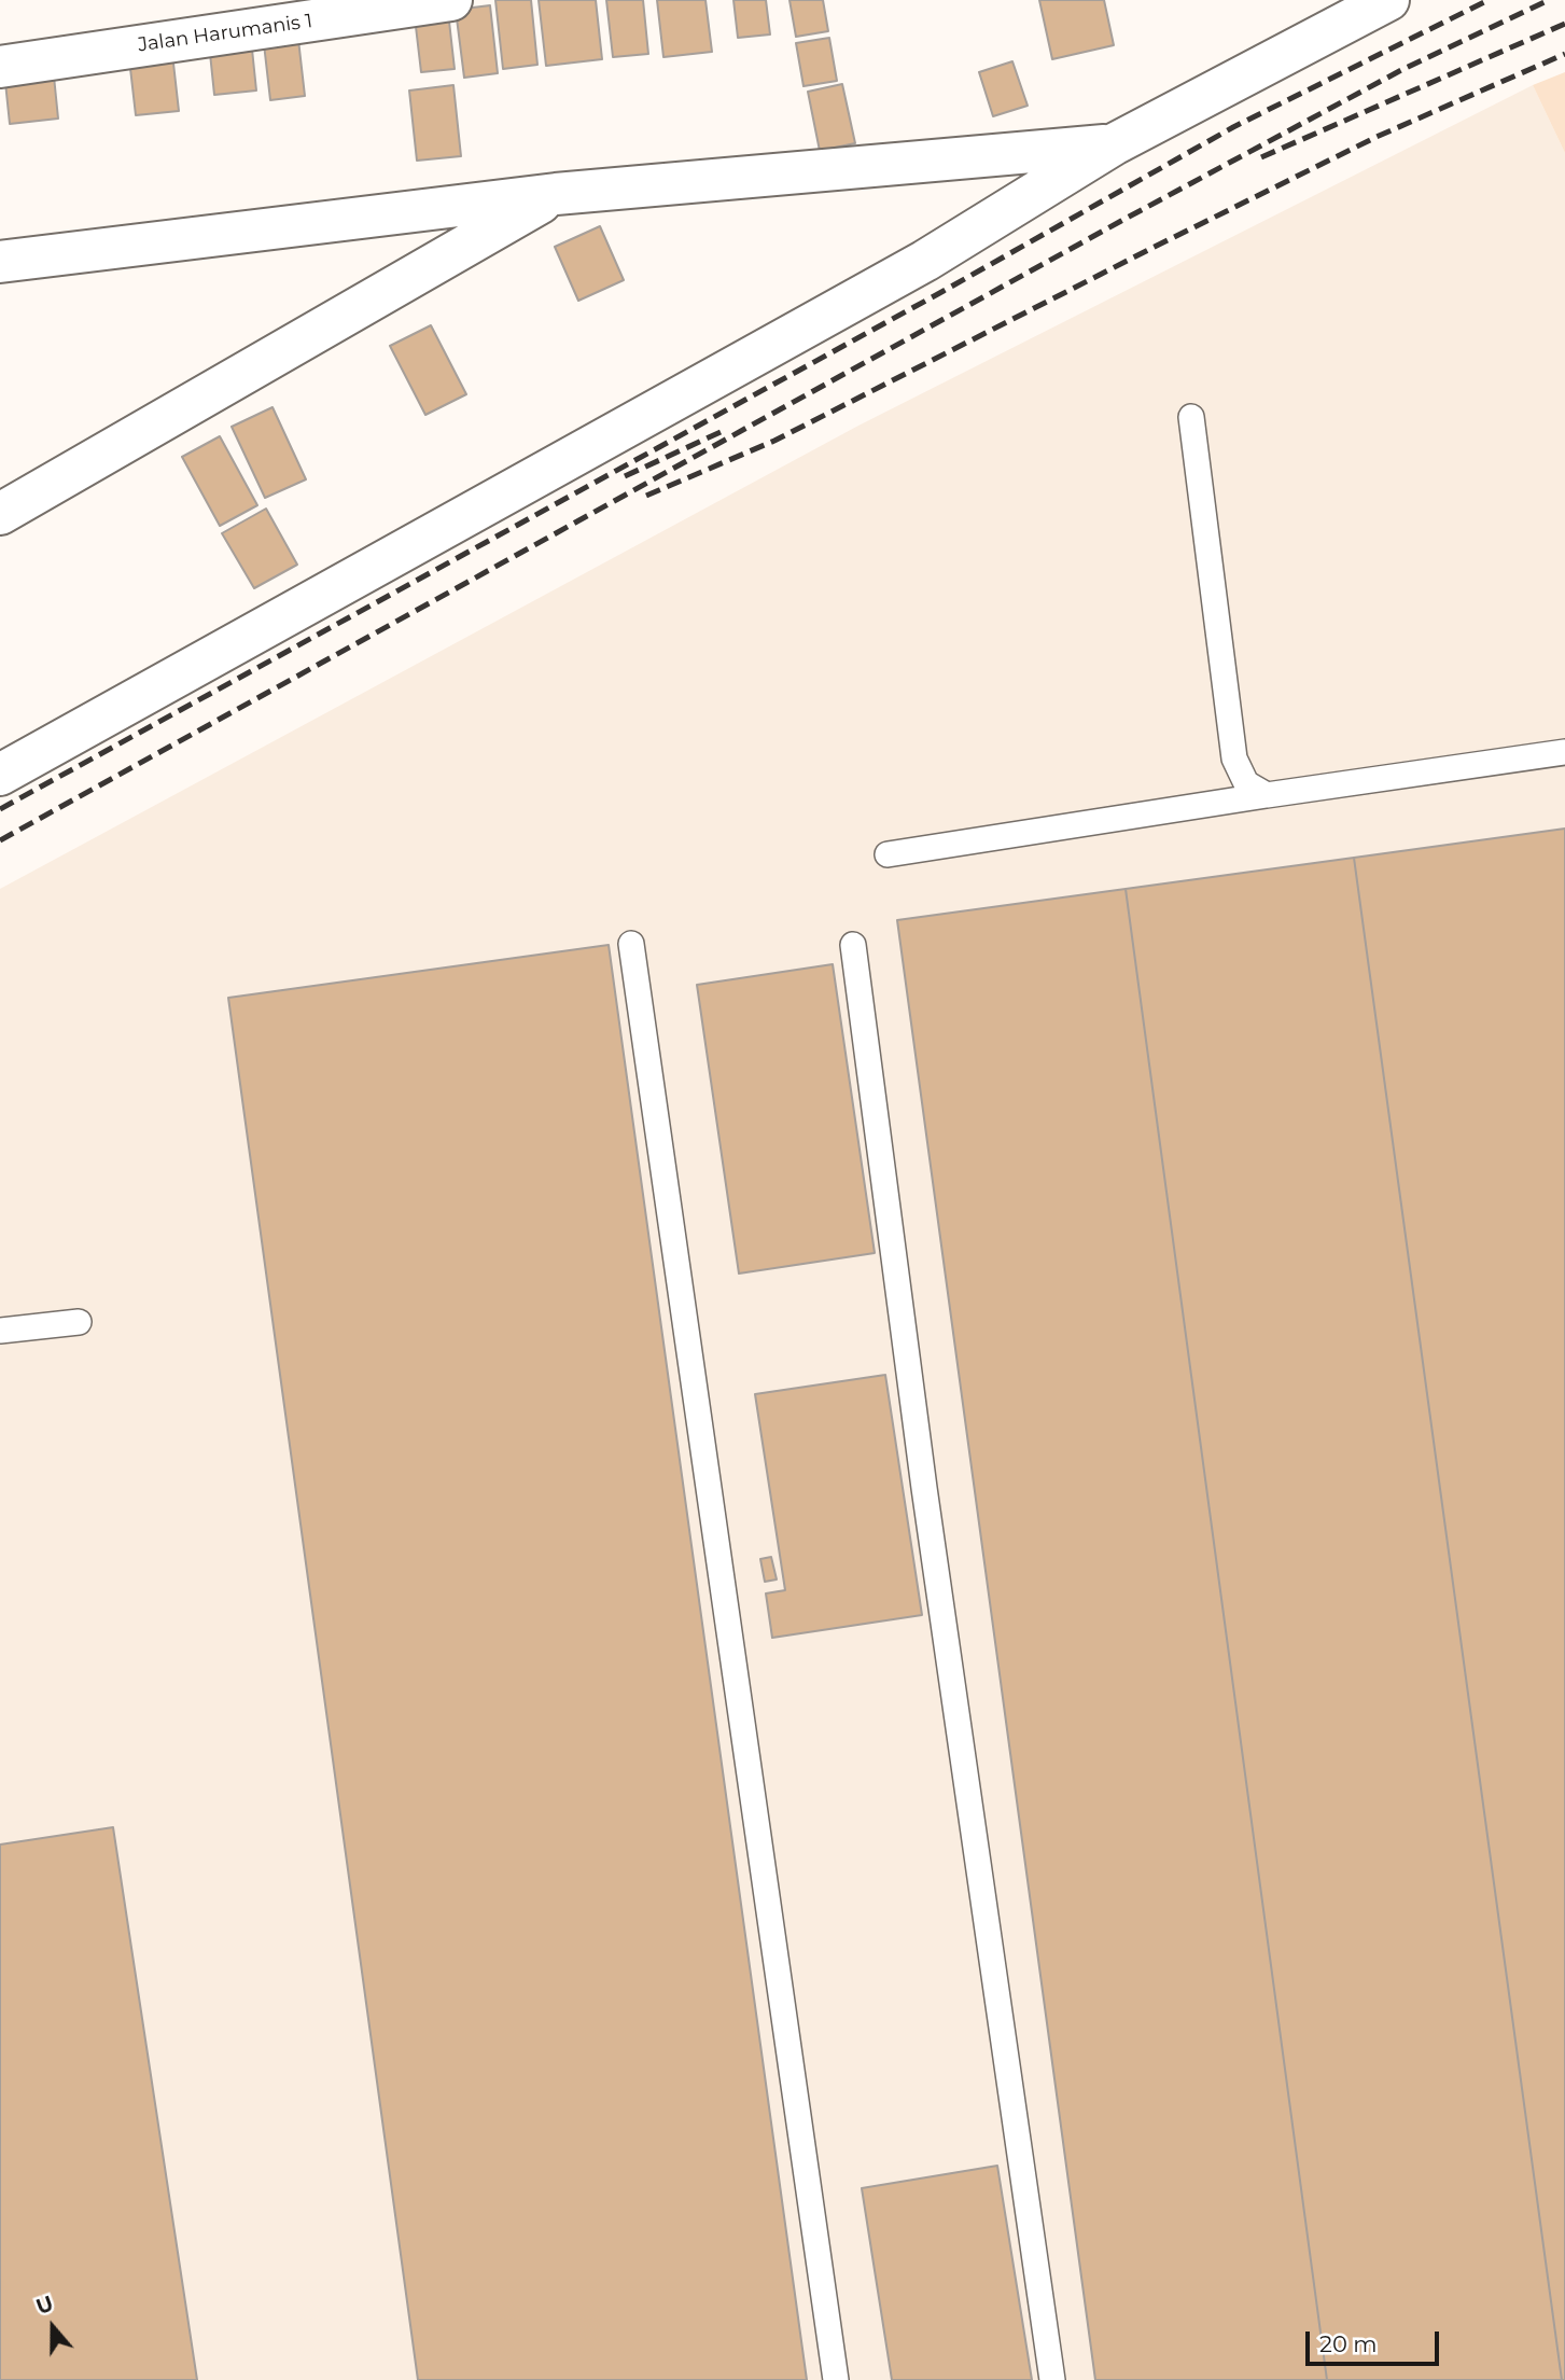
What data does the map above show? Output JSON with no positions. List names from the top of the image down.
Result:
{
  "streets": {
    "street": ["Jalan Harumanis 1"]
  },
  "scale_bar": "20 m",
  "north": "top"
}
